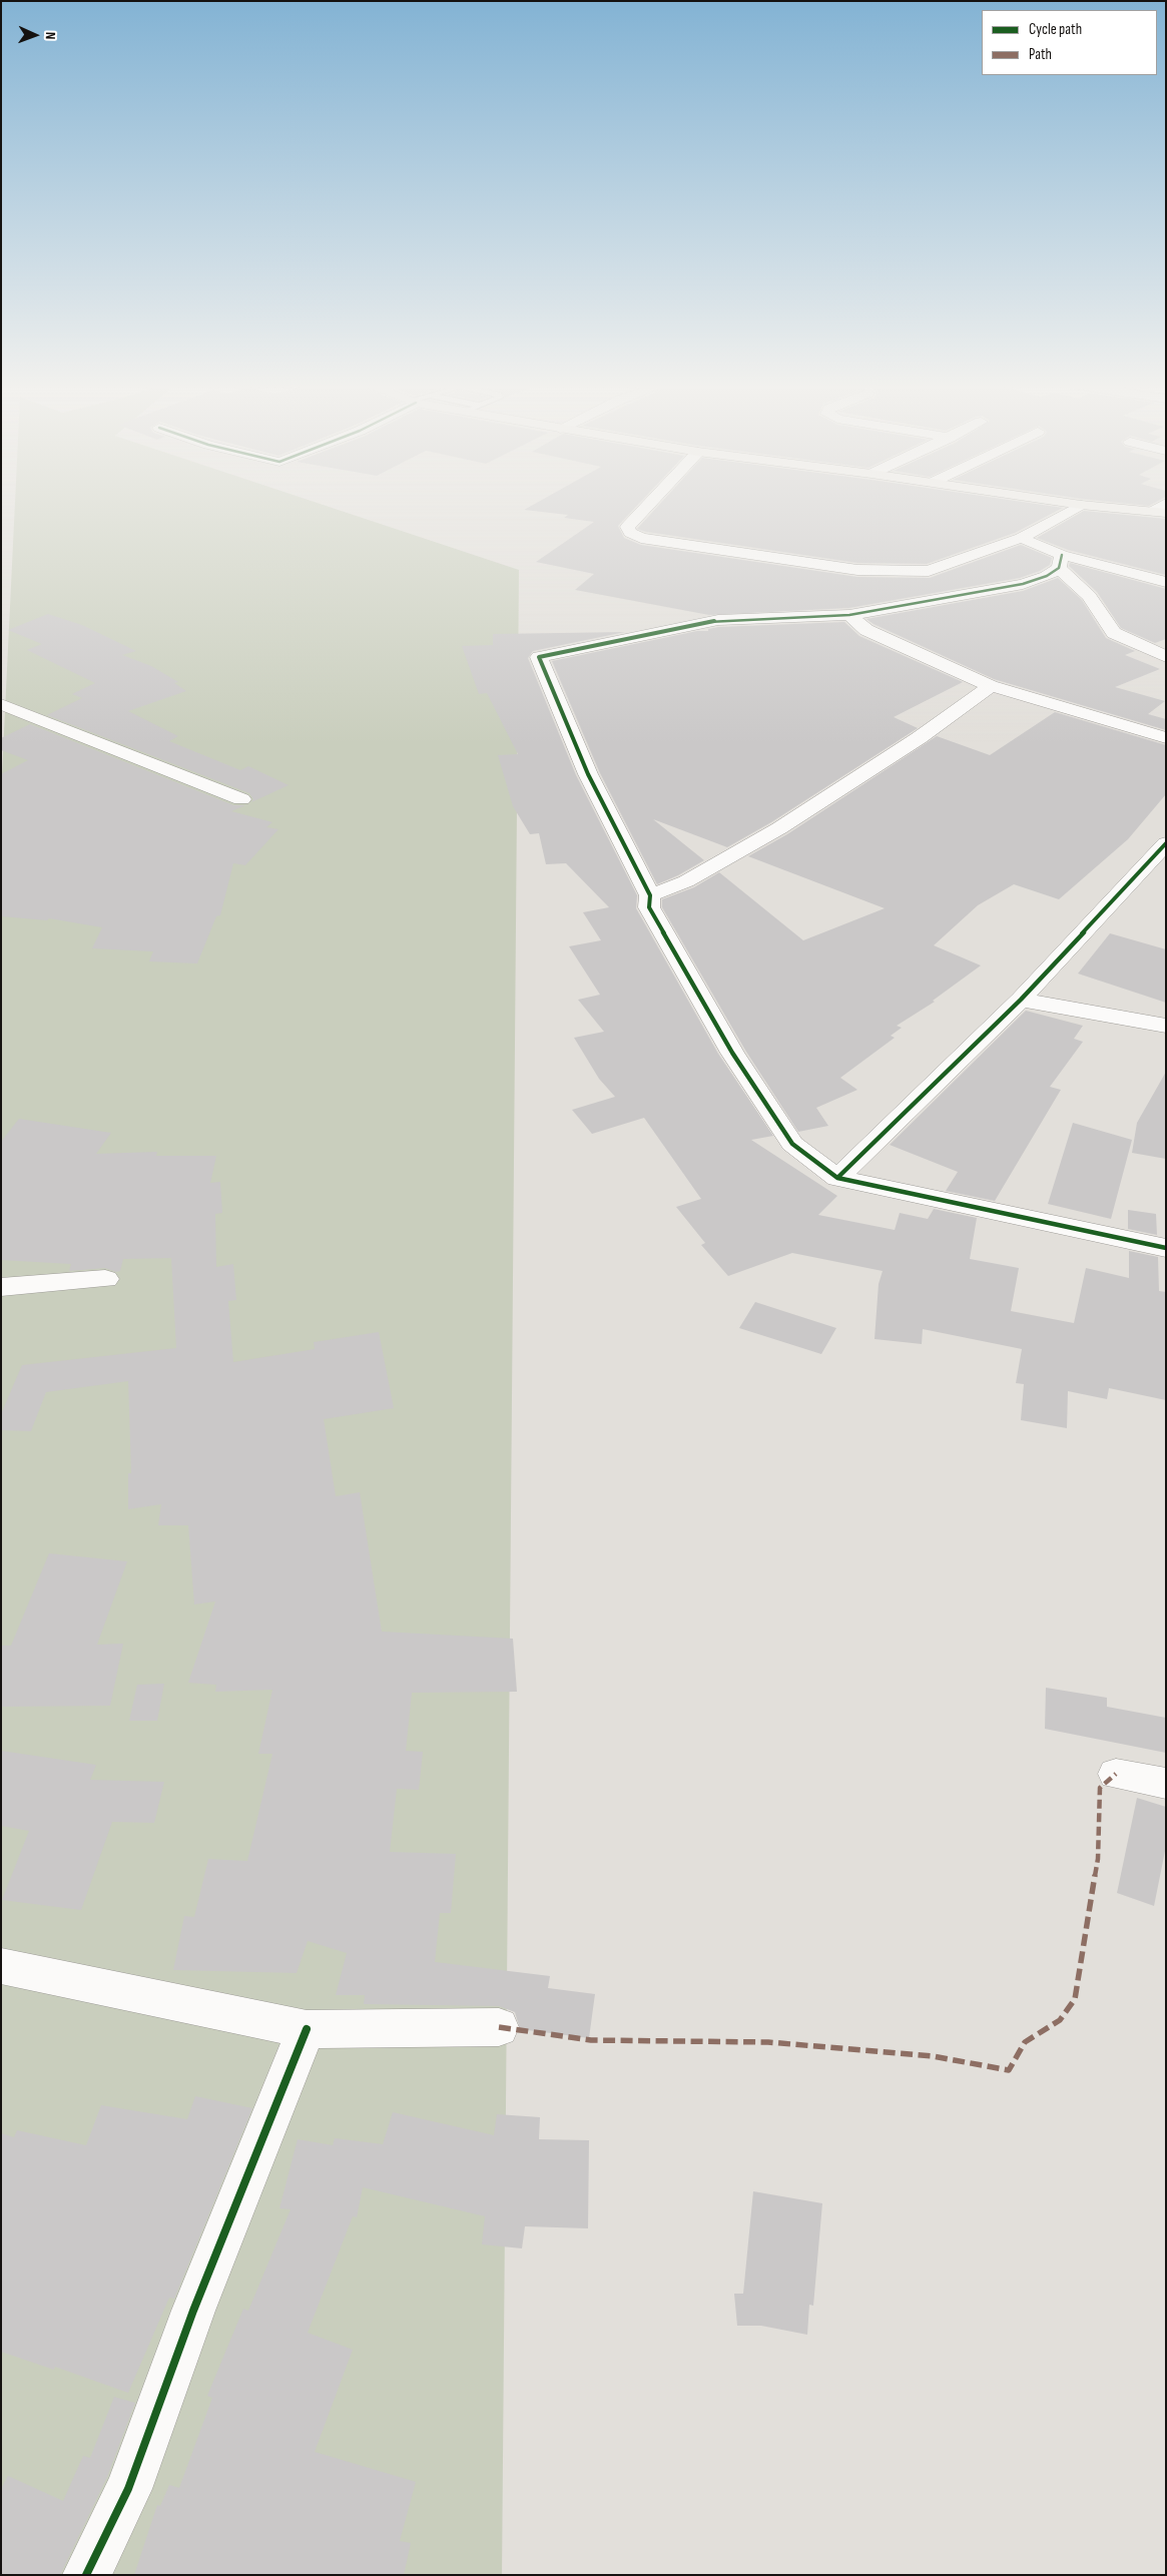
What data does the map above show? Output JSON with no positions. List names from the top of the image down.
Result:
{
  "legend": ["Cycle path", "Path"],
  "north": "right"
}
